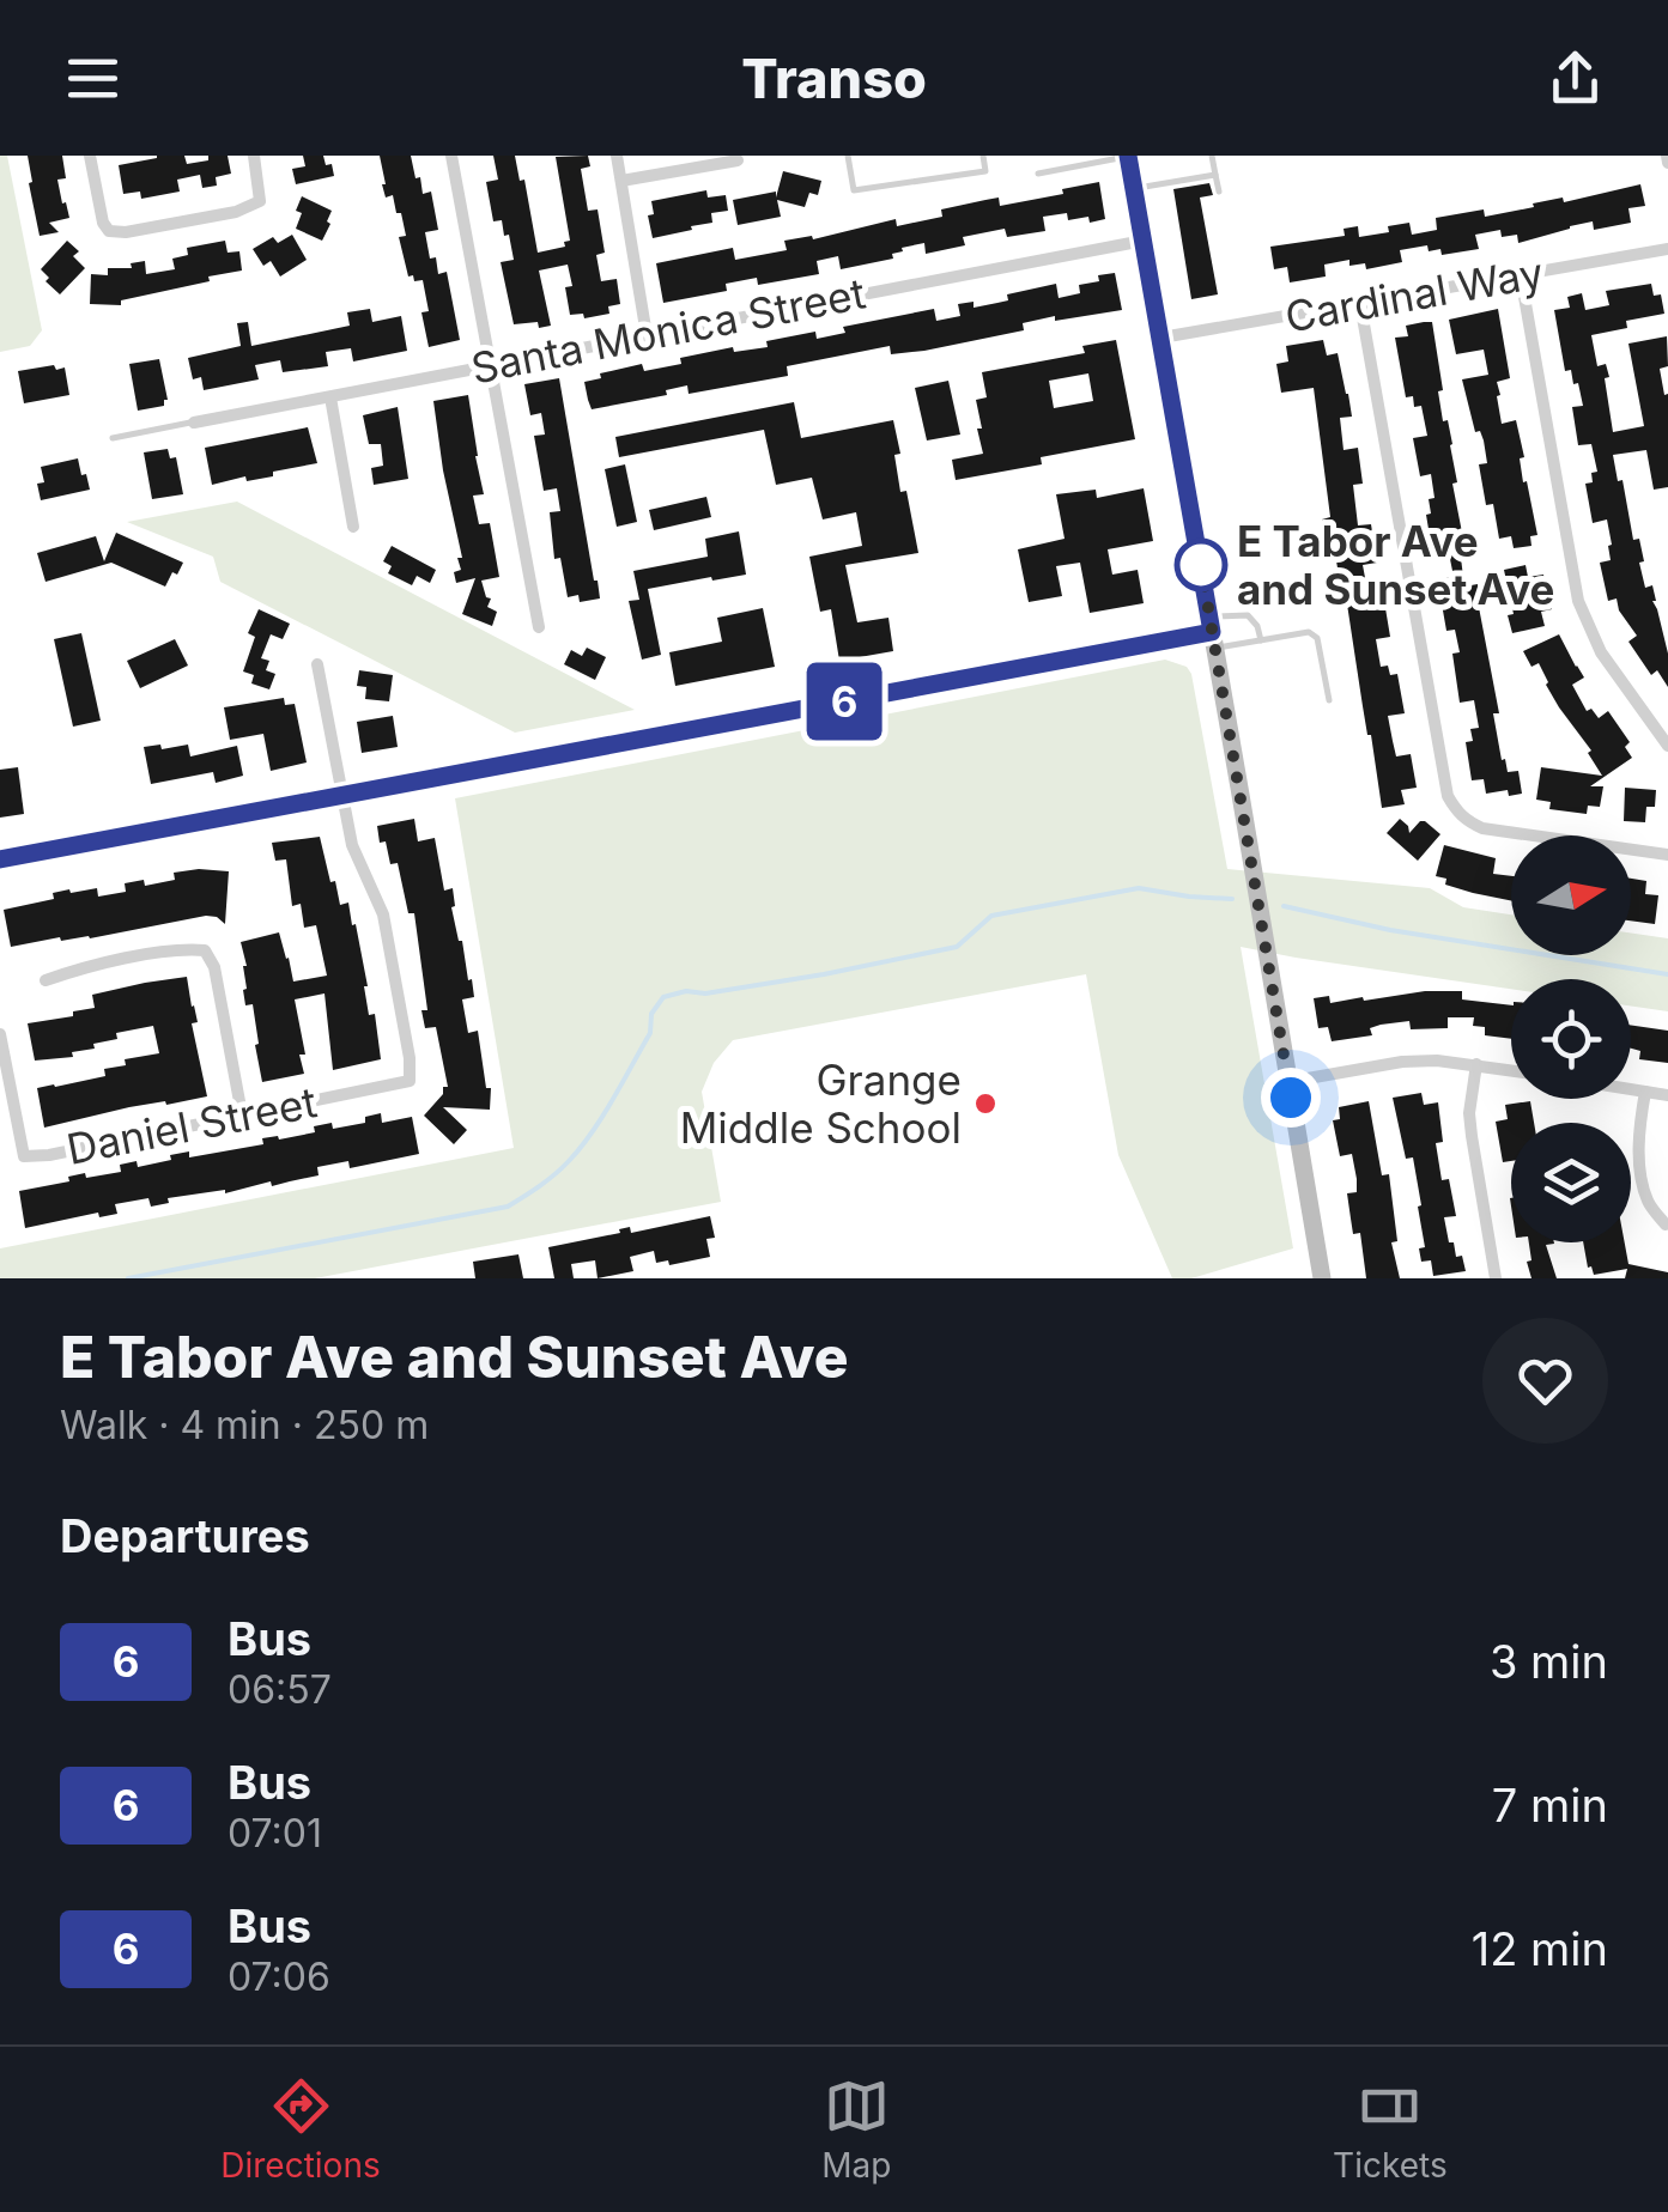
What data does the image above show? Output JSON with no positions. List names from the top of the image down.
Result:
{
  "streets": {
    "street": ["Cardinal Way", "Santa Monica Street", "Daniel Street"]
  },
  "places": ["E Tabor Ave and Sunset Ave", "Grange Middle School"],
  "lines": ["bus line 6"],
  "north": "right",
  "page": {
    "header": "Transo",
    "on_map": "6",
    "heading": [
      ["E Tabor Ave and Sunset Ave", "Walk · 4 min · 250 m"],
      "Departures"
    ],
    "list": [
      {
        "mark": "6",
        "name": "Bus",
        "note": "06:57",
        "value": "3 min"
      },
      {
        "mark": "6",
        "name": "Bus",
        "note": "07:01",
        "value": "7 min"
      },
      {
        "mark": "6",
        "name": "Bus",
        "note": "07:06",
        "value": "12 min"
      }
    ],
    "tabs": ["Directions", "Map", "Tickets"]
  }
}
